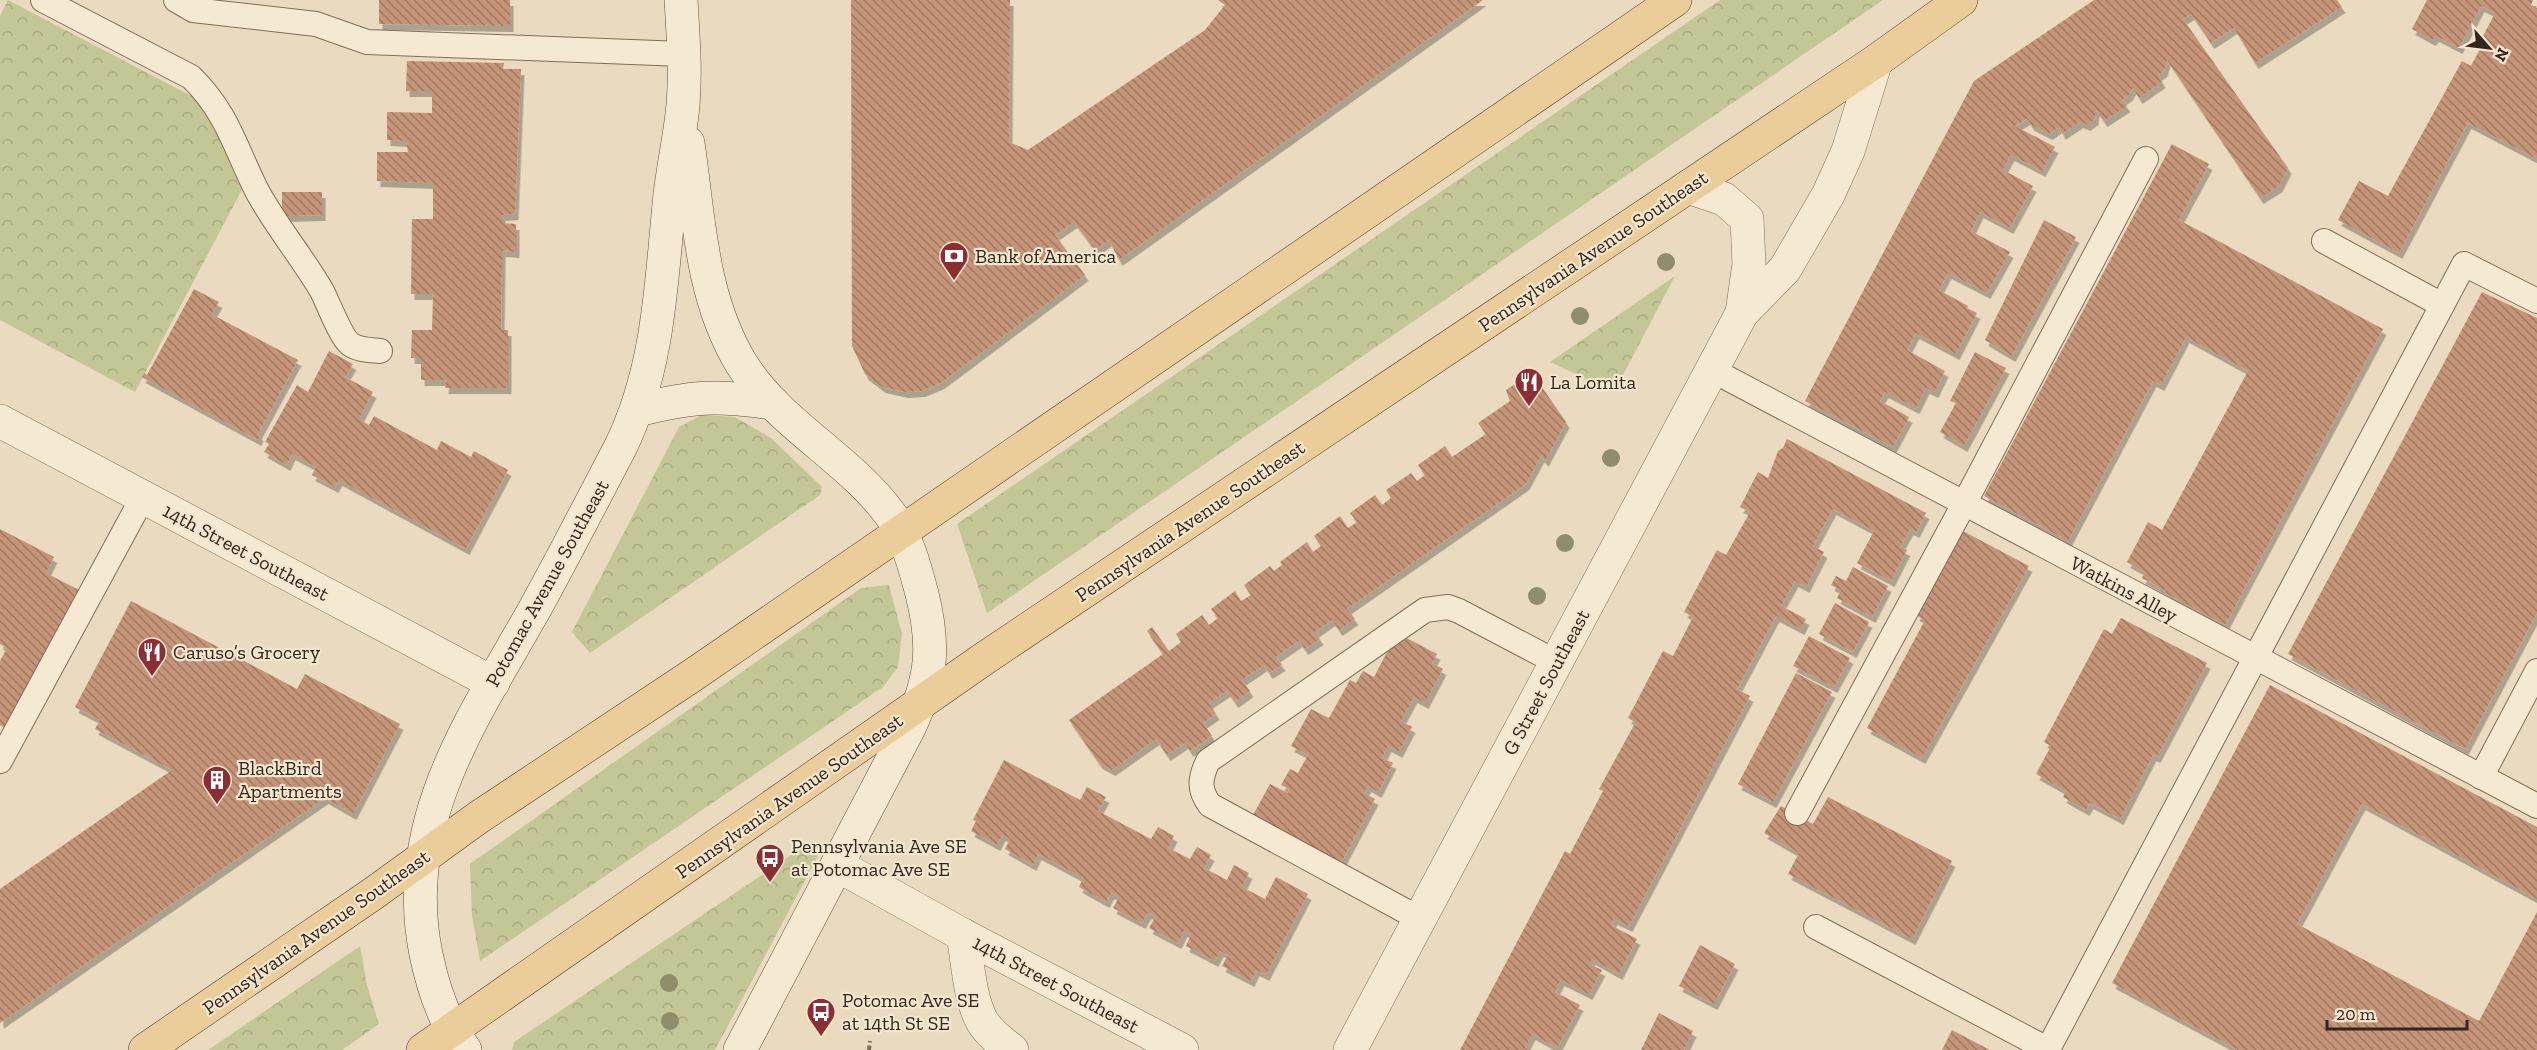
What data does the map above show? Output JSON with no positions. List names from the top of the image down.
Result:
{
  "streets": {
    "main road": ["Pennsylvania Avenue Southeast"],
    "street": ["14th Street Southeast", "Potomac Avenue Southeast", "G Street Southeast"],
    "lane": ["Watkins Alley"]
  },
  "crossings": [
    ["Pennsylvania Avenue Southeast", "Potomac Avenue Southeast"],
    ["Pennsylvania Avenue Southeast", "G Street Southeast"],
    ["14th Street Southeast", "Potomac Avenue Southeast"],
    ["Watkins Alley", "G Street Southeast"]
  ],
  "places": {
    "bank": ["Bank of America"],
    "restaurant": ["La Lomita", "Caruso’s Grocery"],
    "building": ["BlackBird Apartments"],
    "bus stop": ["Pennsylvania Ave SE at Potomac Ave SE", "Potomac Ave SE at 14th St SE"]
  },
  "scale_bar": "20 m",
  "north": "bottom right"
}
